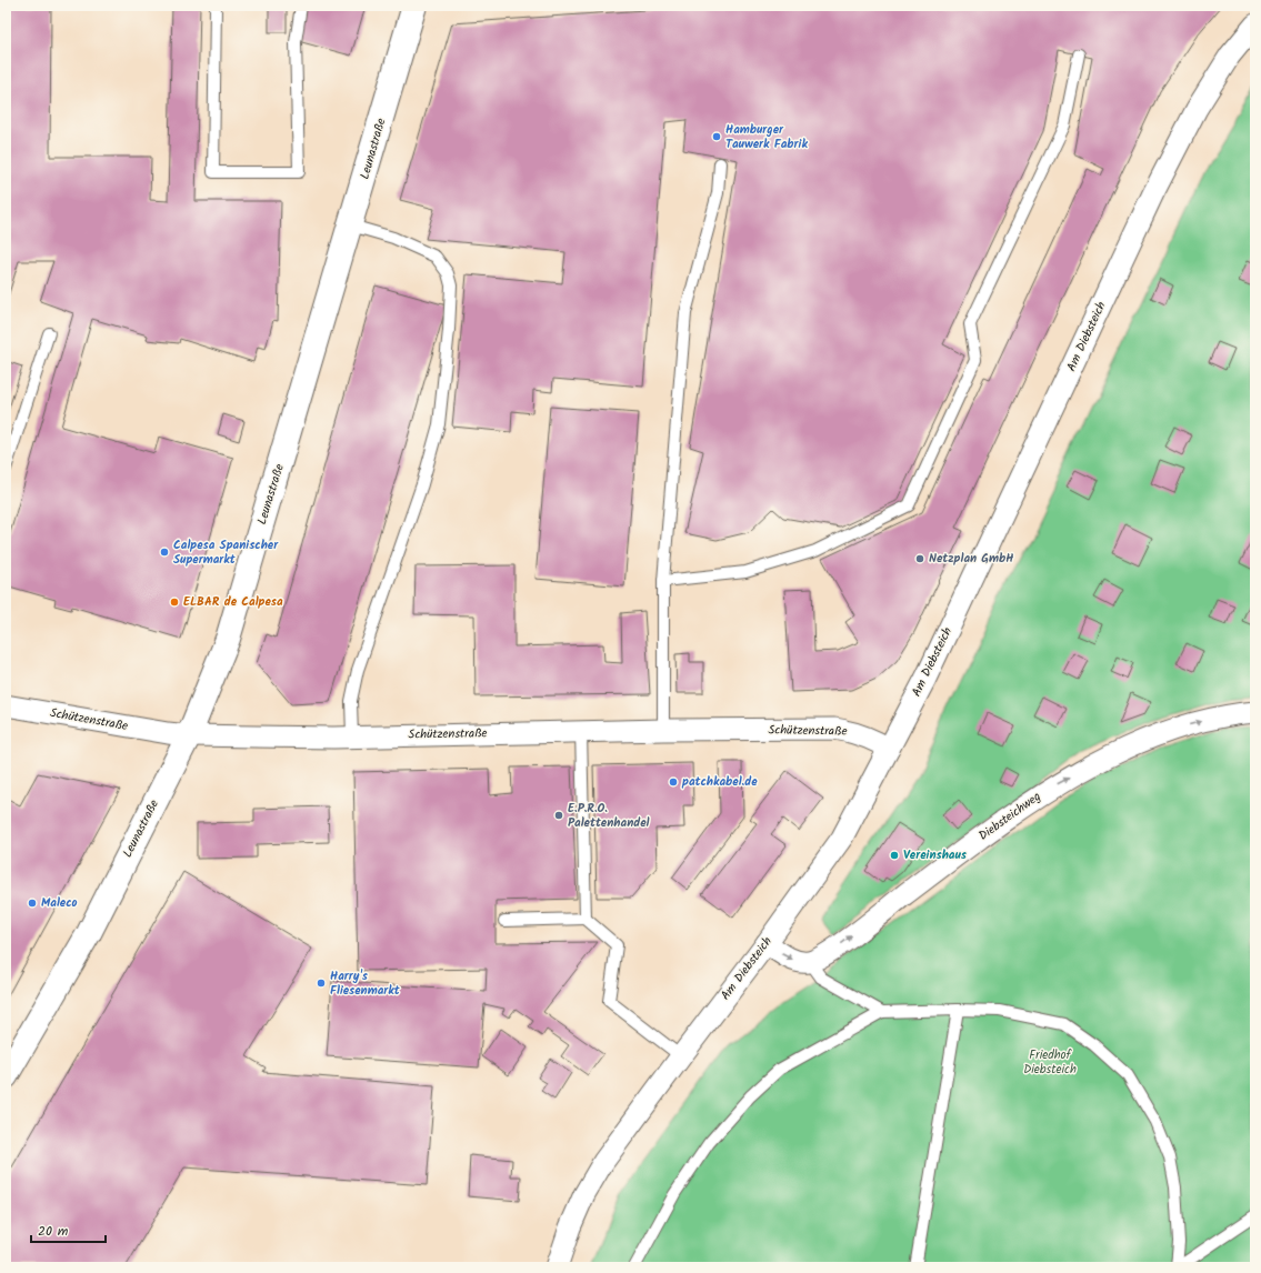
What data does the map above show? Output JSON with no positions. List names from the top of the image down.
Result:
{
  "streets": {
    "street": [
      "Leunastraße",
      "Am Diebsteich",
      "Schützenstraße",
      "Diebsteichweg"
    ]
  },
  "crossings": [
    ["Leunastraße", "Schützenstraße"],
    ["Am Diebsteich", "Schützenstraße"]
  ],
  "one_way": ["Diebsteichweg"],
  "parks": ["Friedhof Diebsteich"],
  "places": [
    "Hamburger Tauwerk Fabrik",
    "Calpesa Spanischer Supermarkt",
    "Netzplan GmbH",
    "ELBAR de Calpesa",
    "patchkabel.de",
    "E.P.R.O. Palettenhandel",
    "Vereinshaus",
    "Maleco",
    "Harry's Fliesenmarkt"
  ],
  "scale_bar": "20 m"
}
